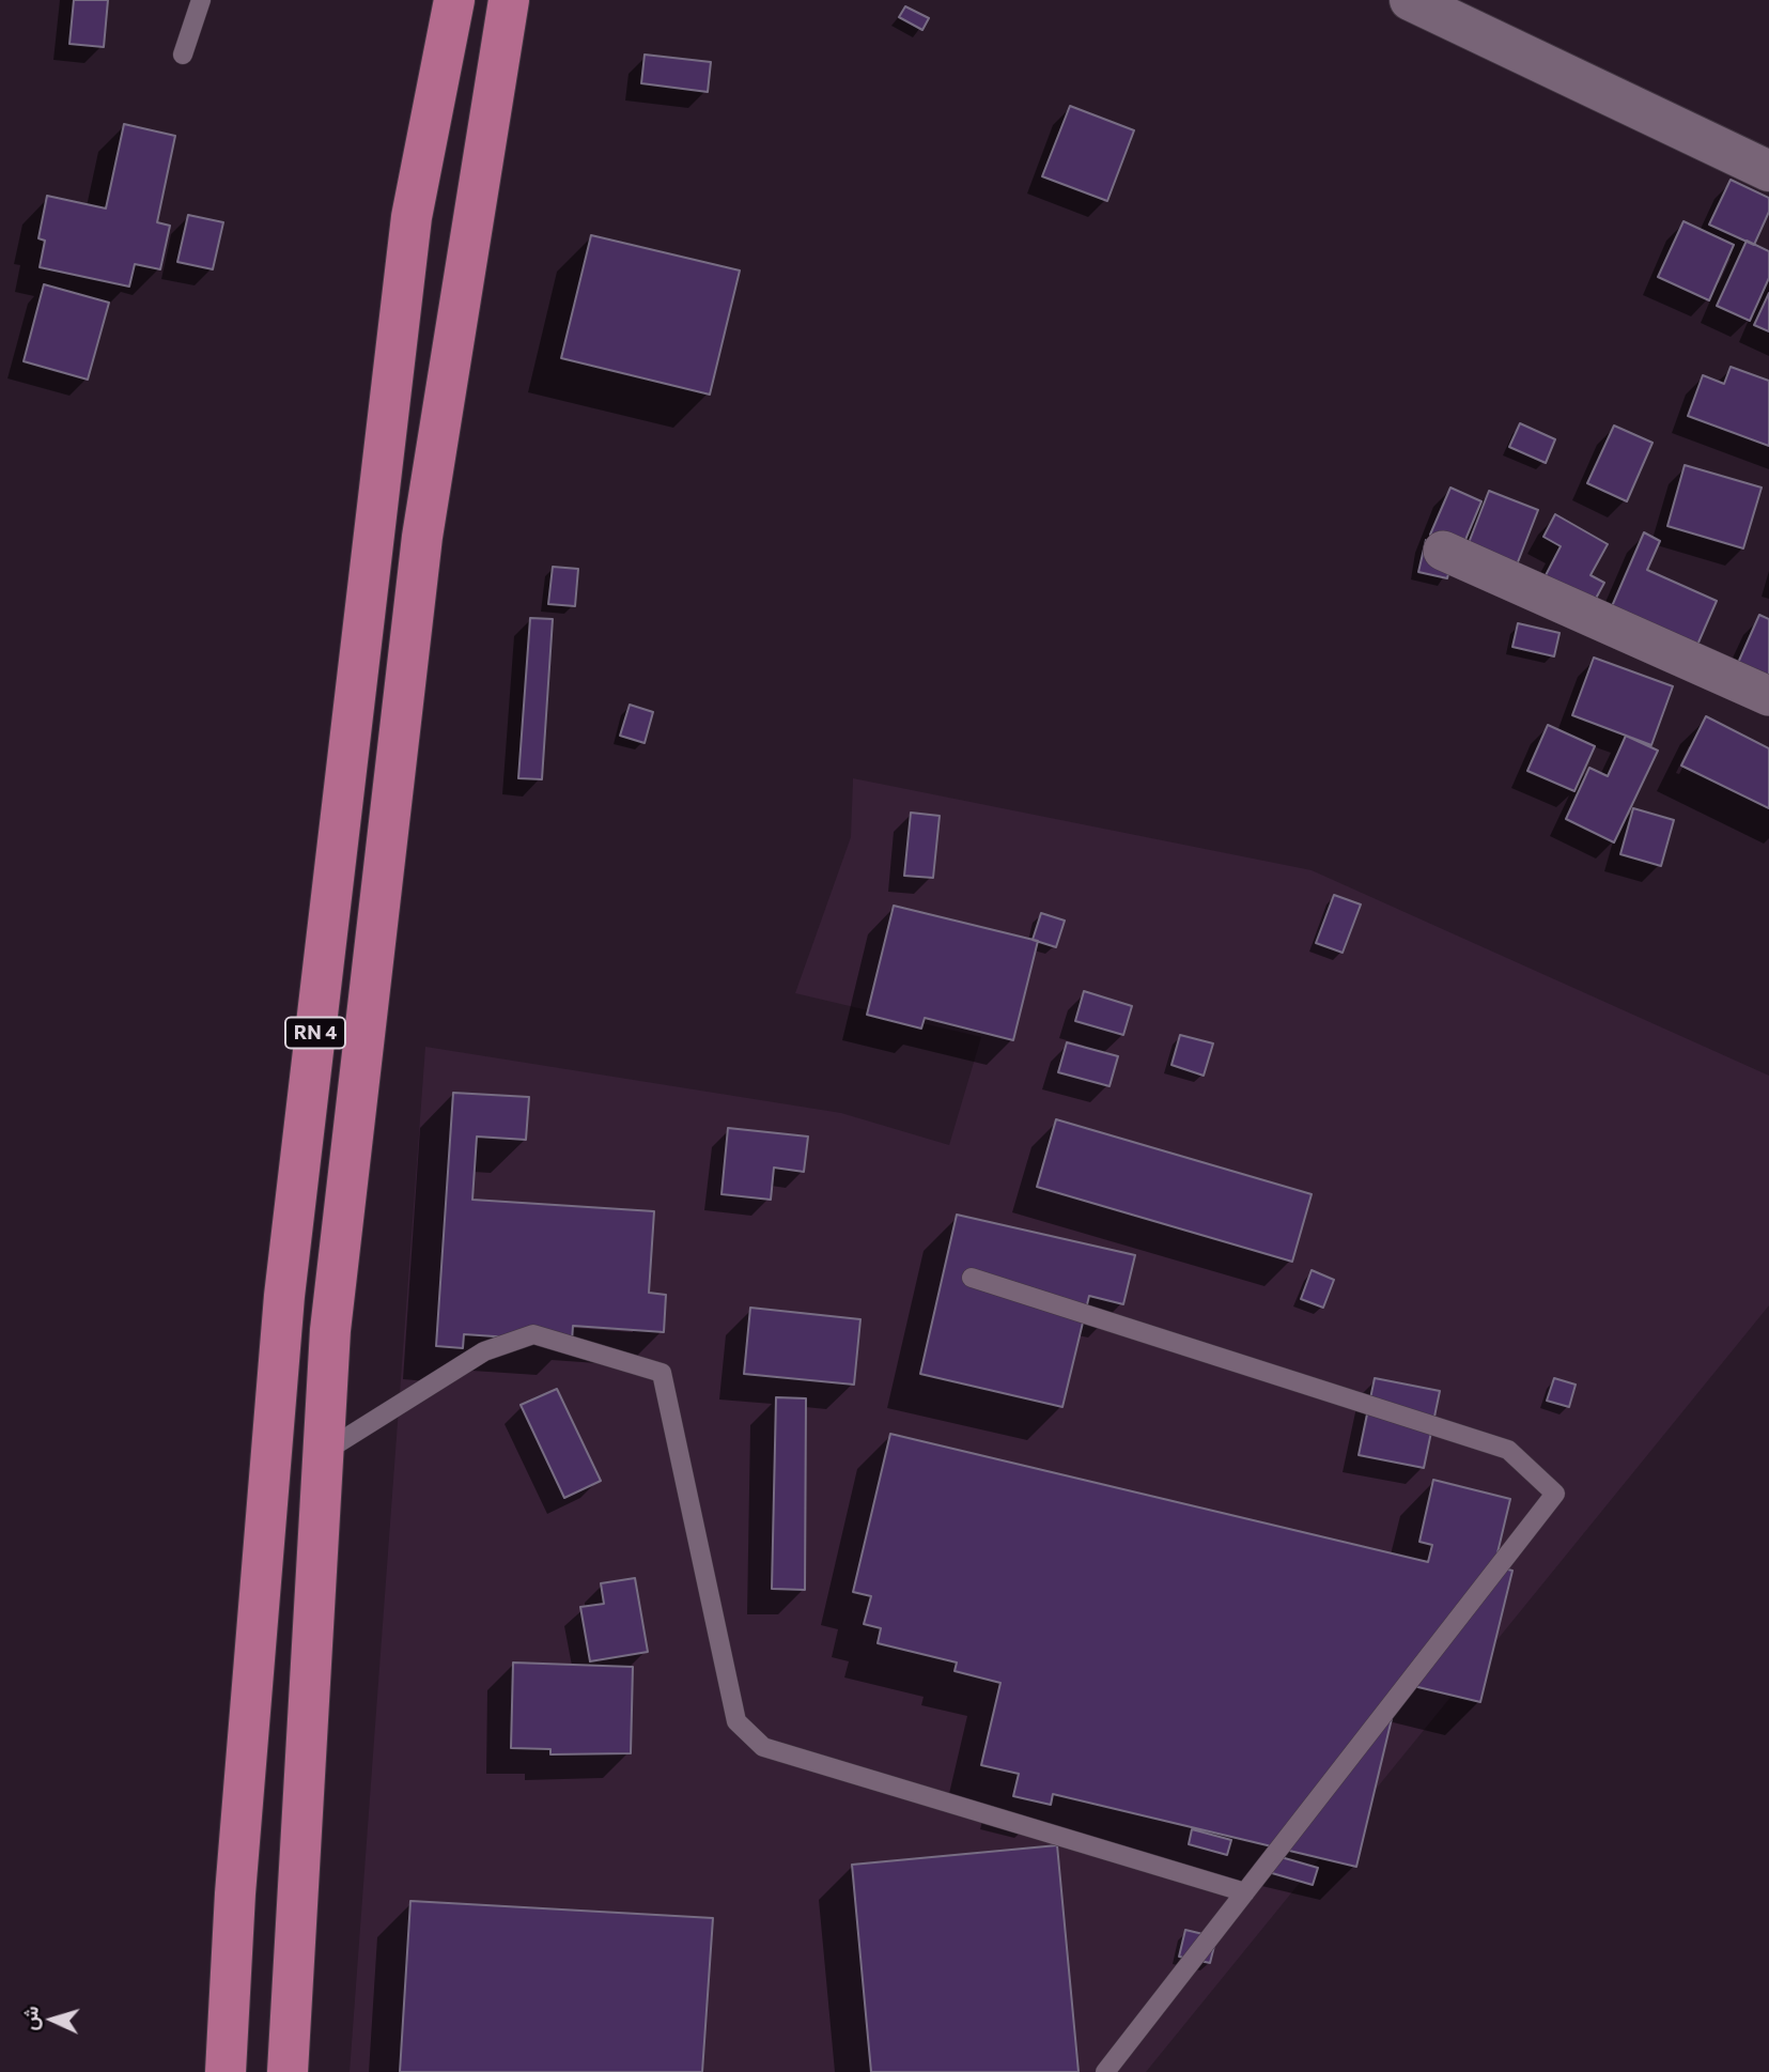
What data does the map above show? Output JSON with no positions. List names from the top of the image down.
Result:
{
  "streets": {
    "highway": ["RN 4"]
  },
  "north": "left"
}
